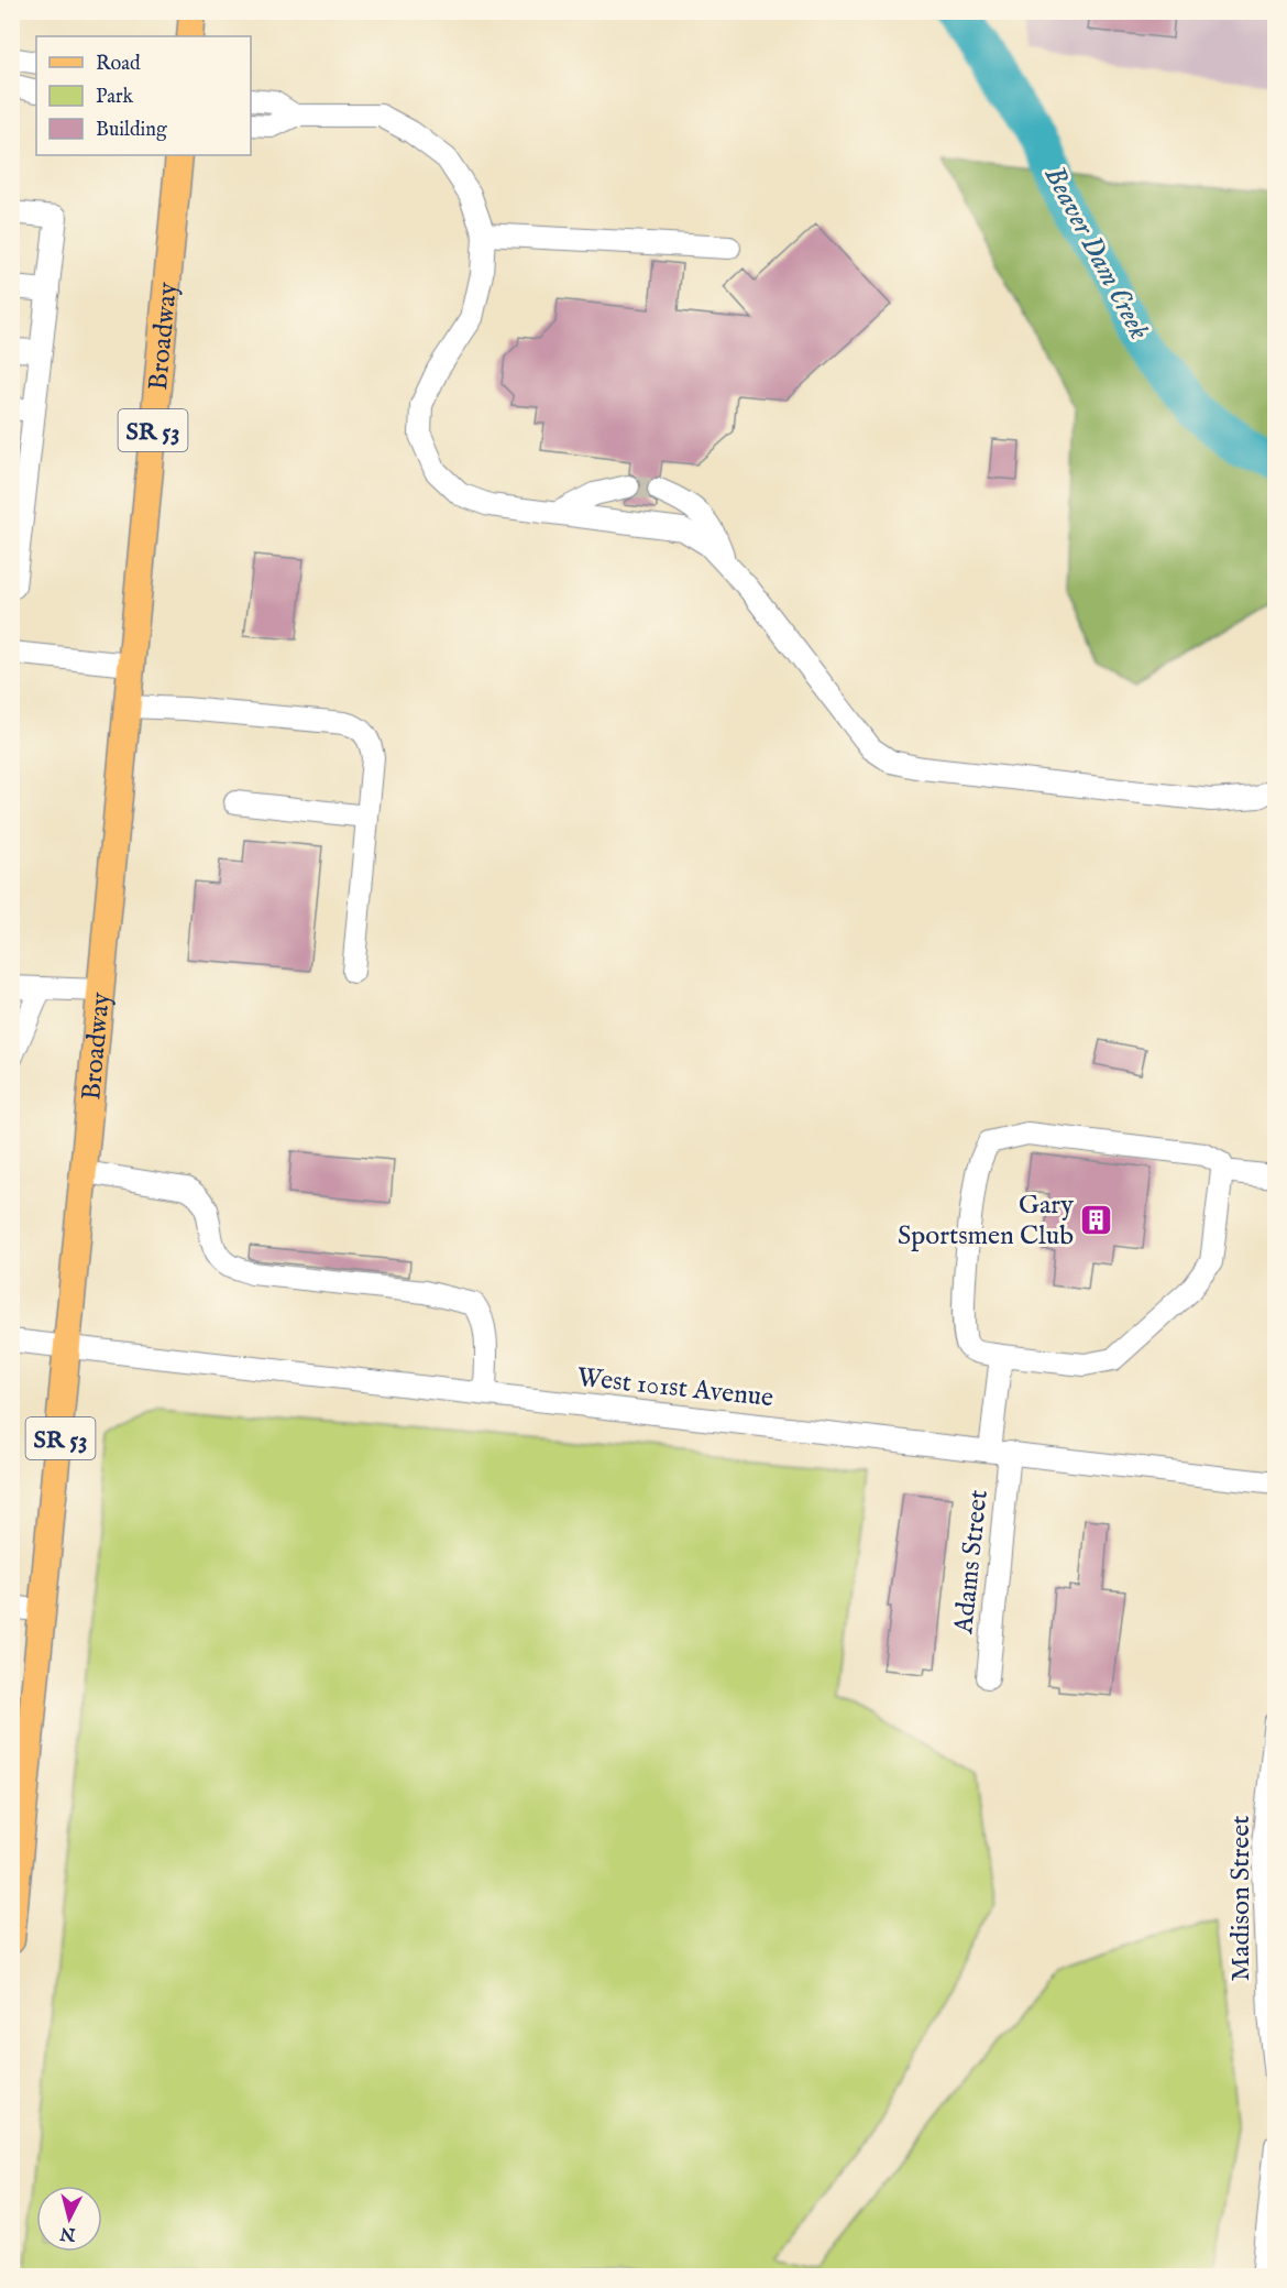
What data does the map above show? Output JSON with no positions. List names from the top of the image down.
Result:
{
  "streets": {
    "main road": ["Broadway", "SR 53"],
    "street": ["West 101st Avenue", "Adams Street", "Madison Street"]
  },
  "crossings": [
    ["Broadway", "West 101st Avenue"],
    ["West 101st Avenue", "Adams Street"]
  ],
  "water": ["Beaver Dam Creek"],
  "places": {
    "building": ["Gary Sportsmen Club"]
  },
  "legend": ["Road", "Park", "Building"],
  "north": "bottom"
}
